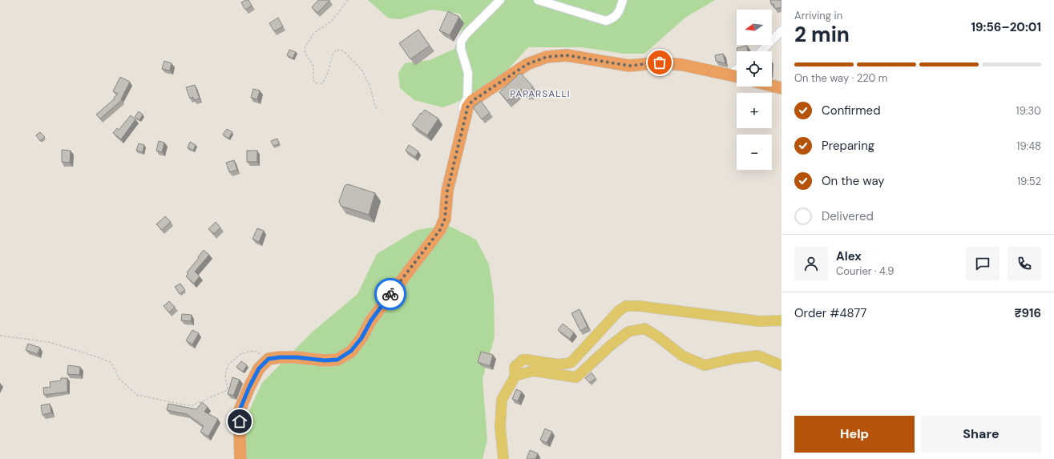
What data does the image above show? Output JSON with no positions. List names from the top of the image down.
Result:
{
  "districts": ["PAPARSALLI"],
  "north": "left",
  "page": {
    "heading": ["2 min", "Arriving in", "19:56–20:01"],
    "panel": [
      "Alex",
      "Courier · 4.9",
      "Order #4877",
      "₹916"
    ],
    "map_buttons": ["+", "−"],
    "bar": "On the way · 220 m",
    "list": [
      ["Confirmed", "19:30"],
      ["Preparing", "19:48"],
      ["On the way", "19:52"],
      "Delivered"
    ],
    "buttons": ["Help", "Share"]
  }
}
